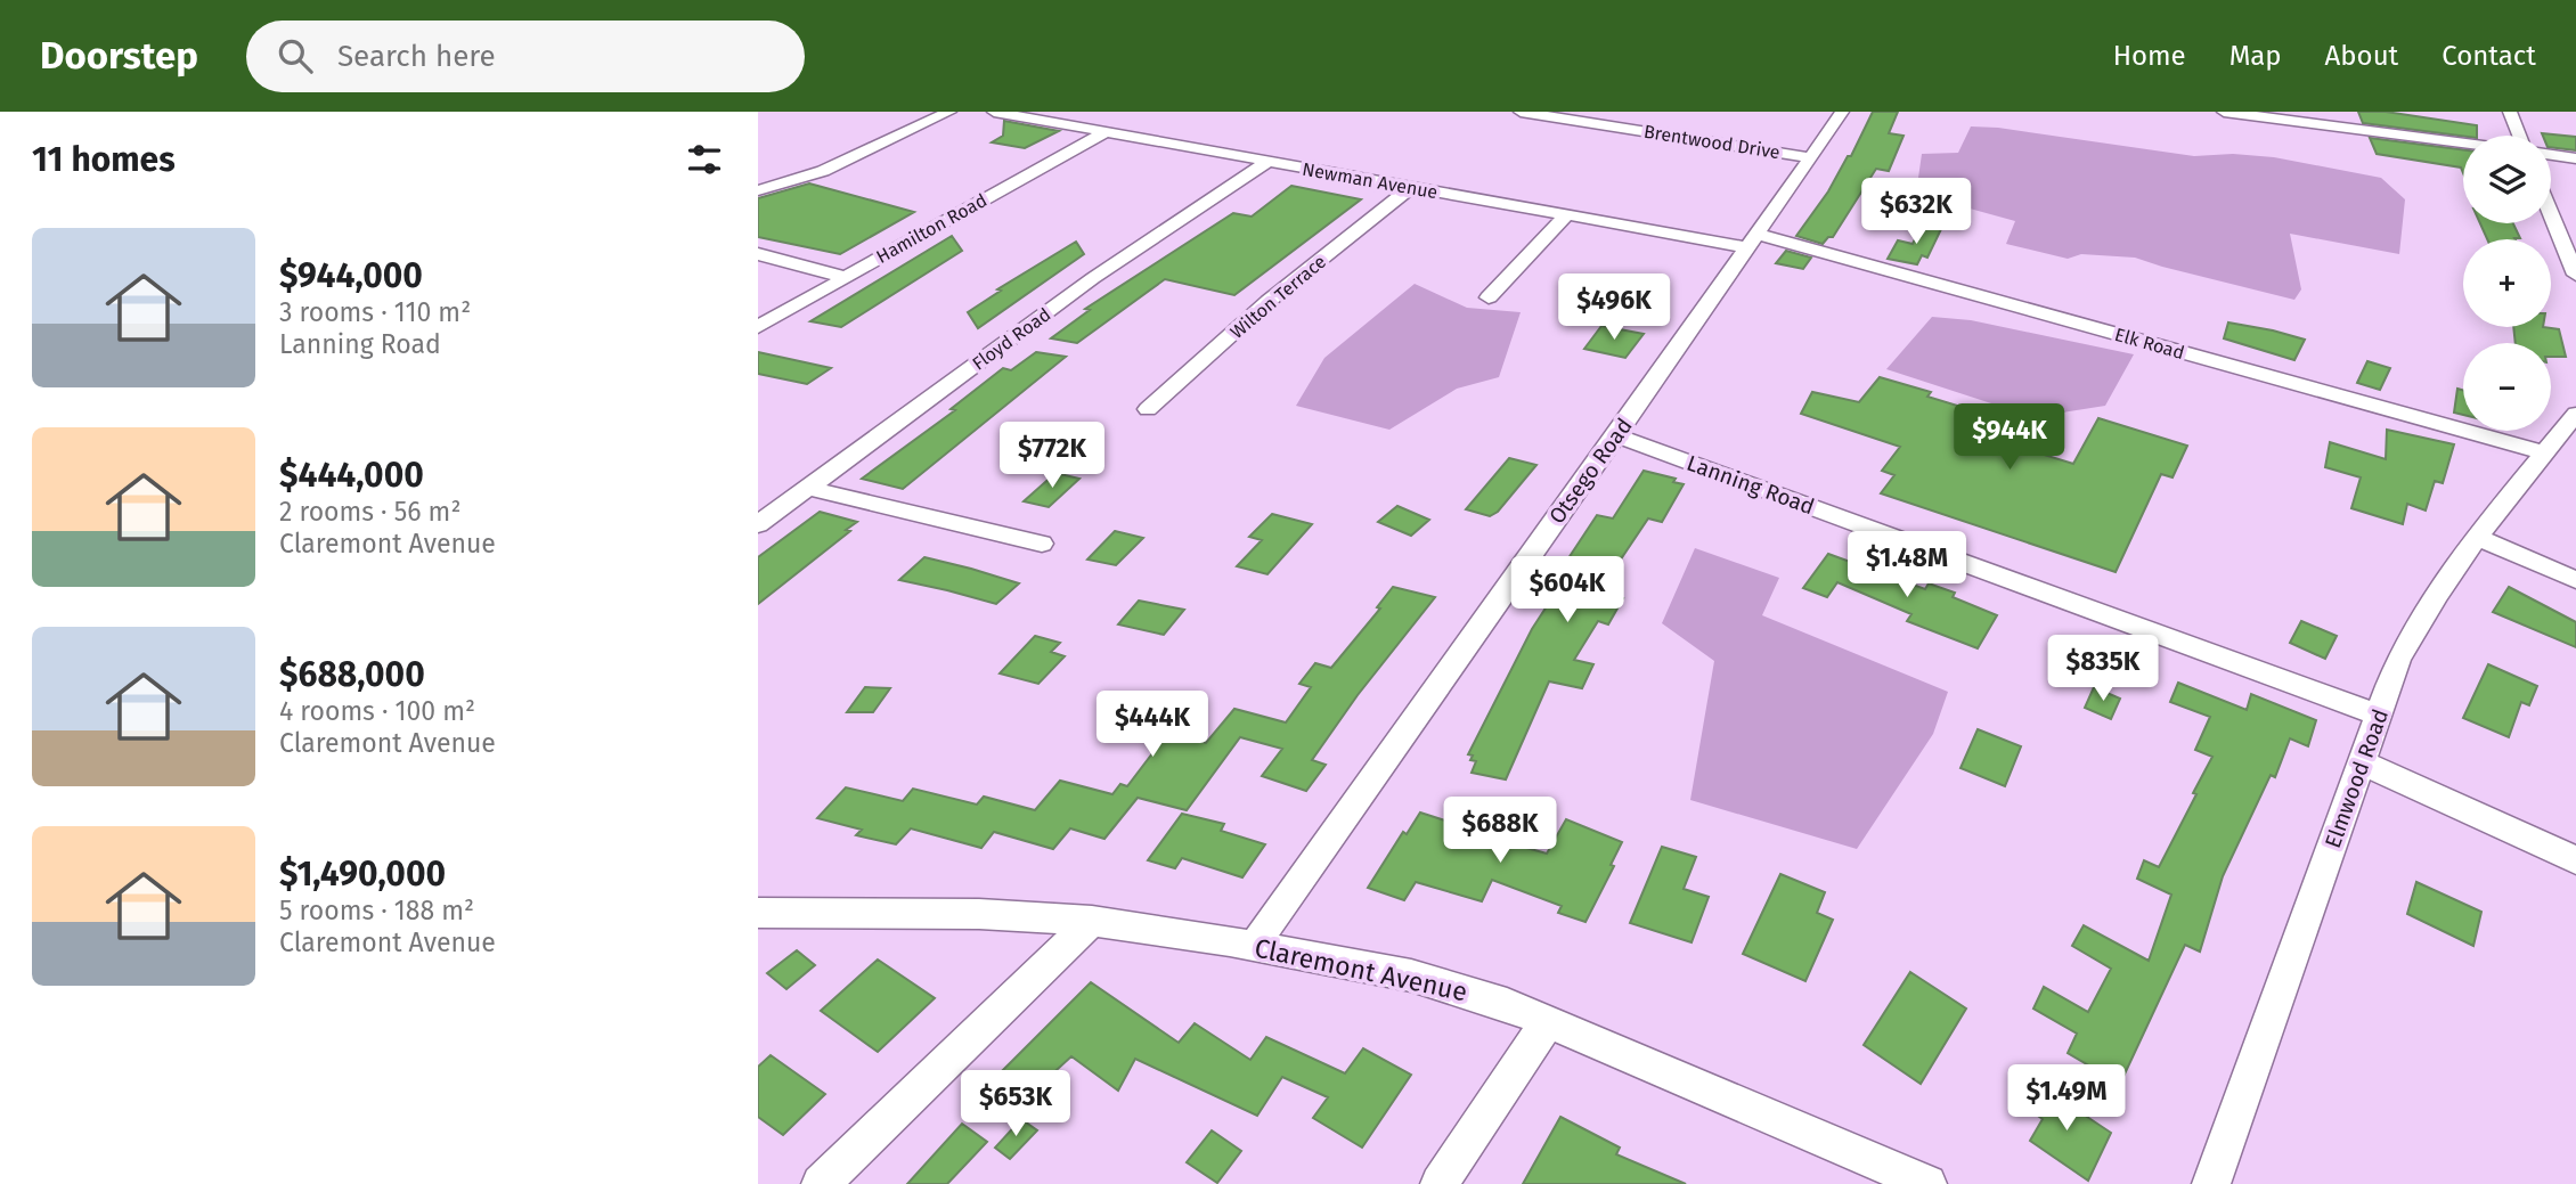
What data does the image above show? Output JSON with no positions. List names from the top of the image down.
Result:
{
  "streets": {
    "street": [
      "Brentwood Drive",
      "Newman Avenue",
      "Hamilton Road",
      "Wilton Terrace",
      "Floyd Road",
      "Elk Road",
      "Otsego Road",
      "Lanning Road",
      "Elmwood Road",
      "Claremont Avenue"
    ]
  },
  "crossings": [
    ["Brentwood Drive", "Otsego Road"],
    ["Newman Avenue", "Hamilton Road"],
    ["Newman Avenue", "Wilton Terrace"],
    ["Newman Avenue", "Floyd Road"],
    ["Newman Avenue", "Elk Road"],
    ["Newman Avenue", "Otsego Road"],
    ["Elk Road", "Otsego Road"],
    ["Elk Road", "Elmwood Road"],
    ["Otsego Road", "Lanning Road"],
    ["Otsego Road", "Claremont Avenue"],
    ["Lanning Road", "Elmwood Road"]
  ],
  "page": {
    "header": "Doorstep",
    "search": "Search here",
    "nav": [
      "Home",
      "Map",
      "About",
      "Contact"
    ],
    "heading": "11 homes",
    "map_buttons": ["+", "−"],
    "price": [
      "$632K",
      "$496K",
      "$944K",
      "$772K",
      "$1.48M",
      "$604K",
      "$835K",
      "$444K",
      "$688K",
      "$1.49M",
      "$653K"
    ],
    "list": [
      {
        "name": "$944,000",
        "note": "3 rooms · 110 m² · Lanning Road"
      },
      {
        "name": "$444,000",
        "note": "2 rooms · 56 m² · Claremont Avenue"
      },
      {
        "name": "$688,000",
        "note": "4 rooms · 100 m² · Claremont Avenue"
      },
      {
        "name": "$1,490,000",
        "note": "5 rooms · 188 m² · Claremont Avenue"
      }
    ]
  }
}
